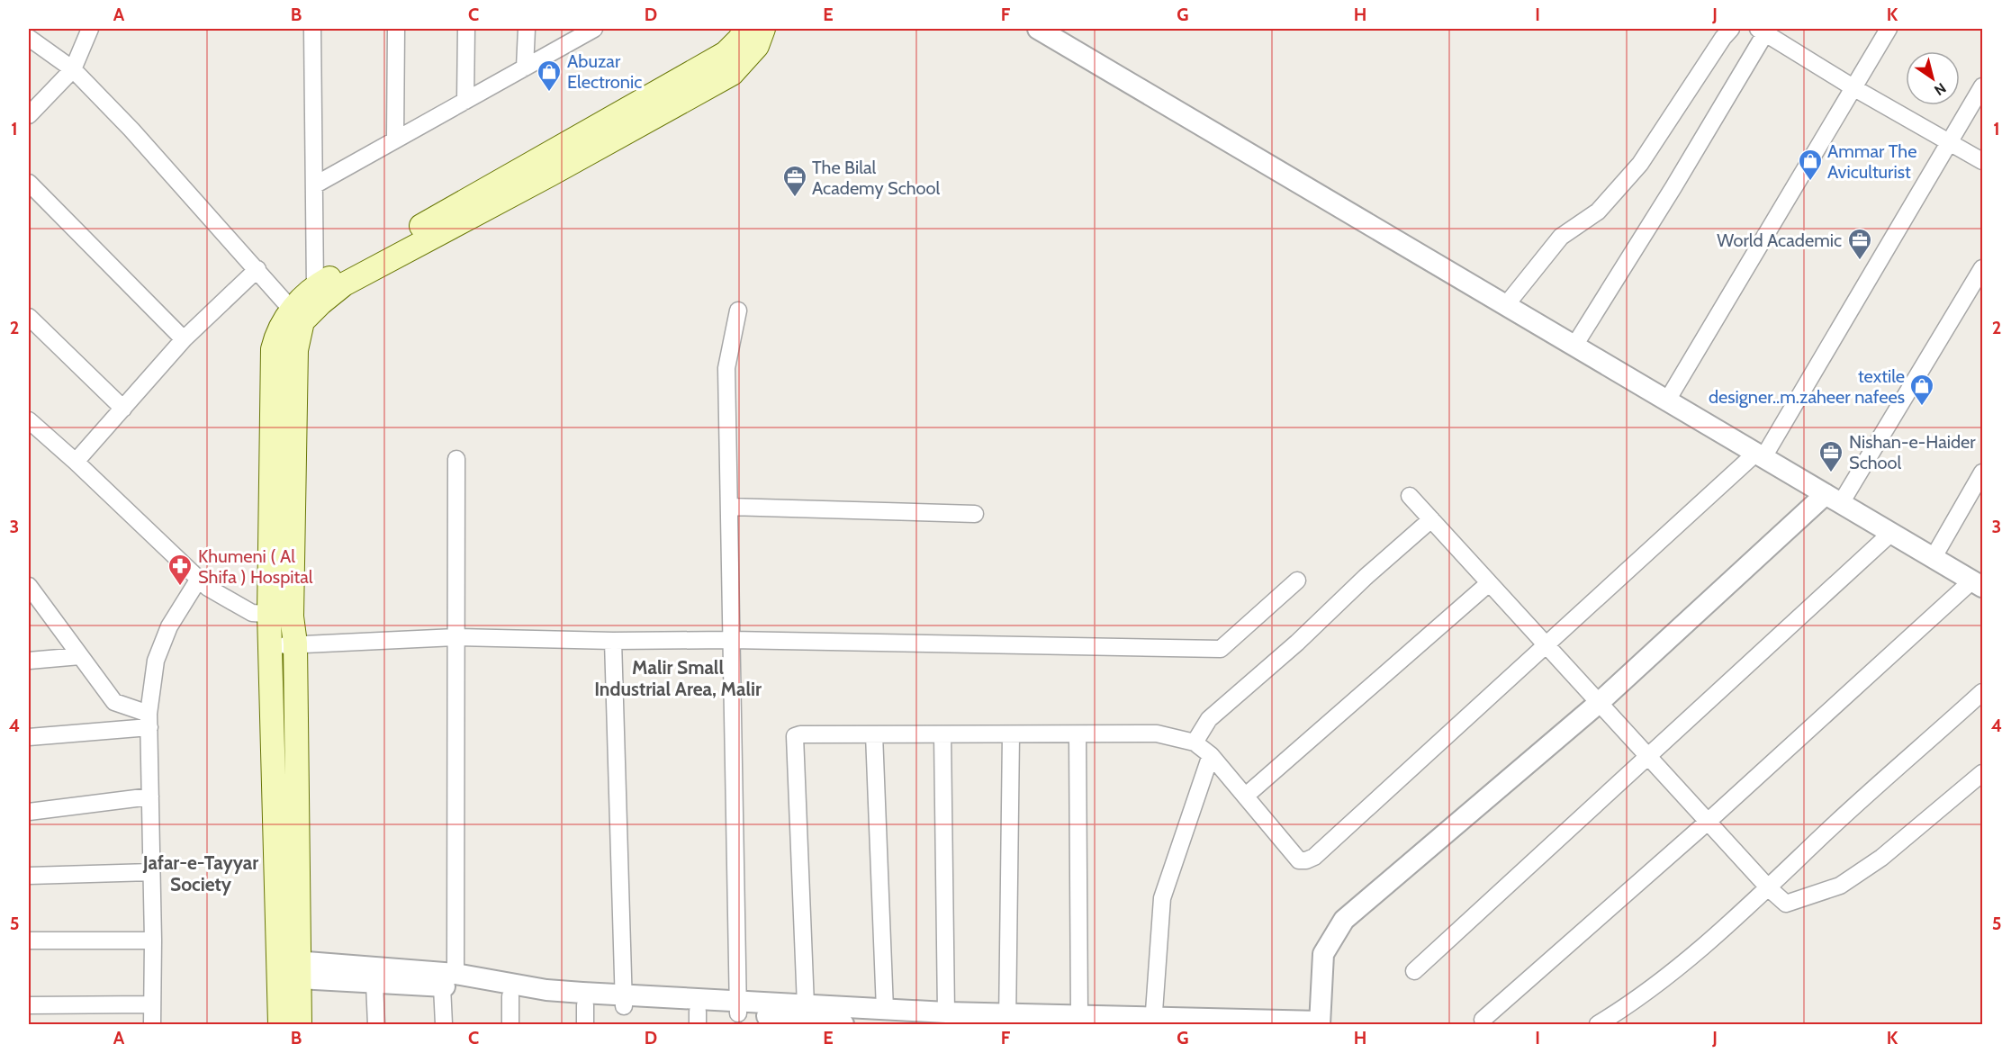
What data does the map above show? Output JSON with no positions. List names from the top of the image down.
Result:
{
  "districts": ["Malir Small Industrial Area, Malir", "Jafar-e-Tayyar Society"],
  "places": {
    "shop": ["Abuzar Electronic", "Ammar The Aviculturist", "textile designer..m.zaheer nafees"],
    "office": ["The Bilal Academy School", "World Academic", "Nishan-e-Haider School"],
    "pharmacy": ["Khumeni ( Al Shifa ) Hospital"]
  },
  "north": "bottom right",
  "grid": {
    "columns": [
      "A",
      "B",
      "C",
      "D",
      "E",
      "F",
      "G",
      "H",
      "I",
      "J",
      "K"
    ],
    "rows": [
      "1",
      "2",
      "3",
      "4",
      "5"
    ]
  }
}
